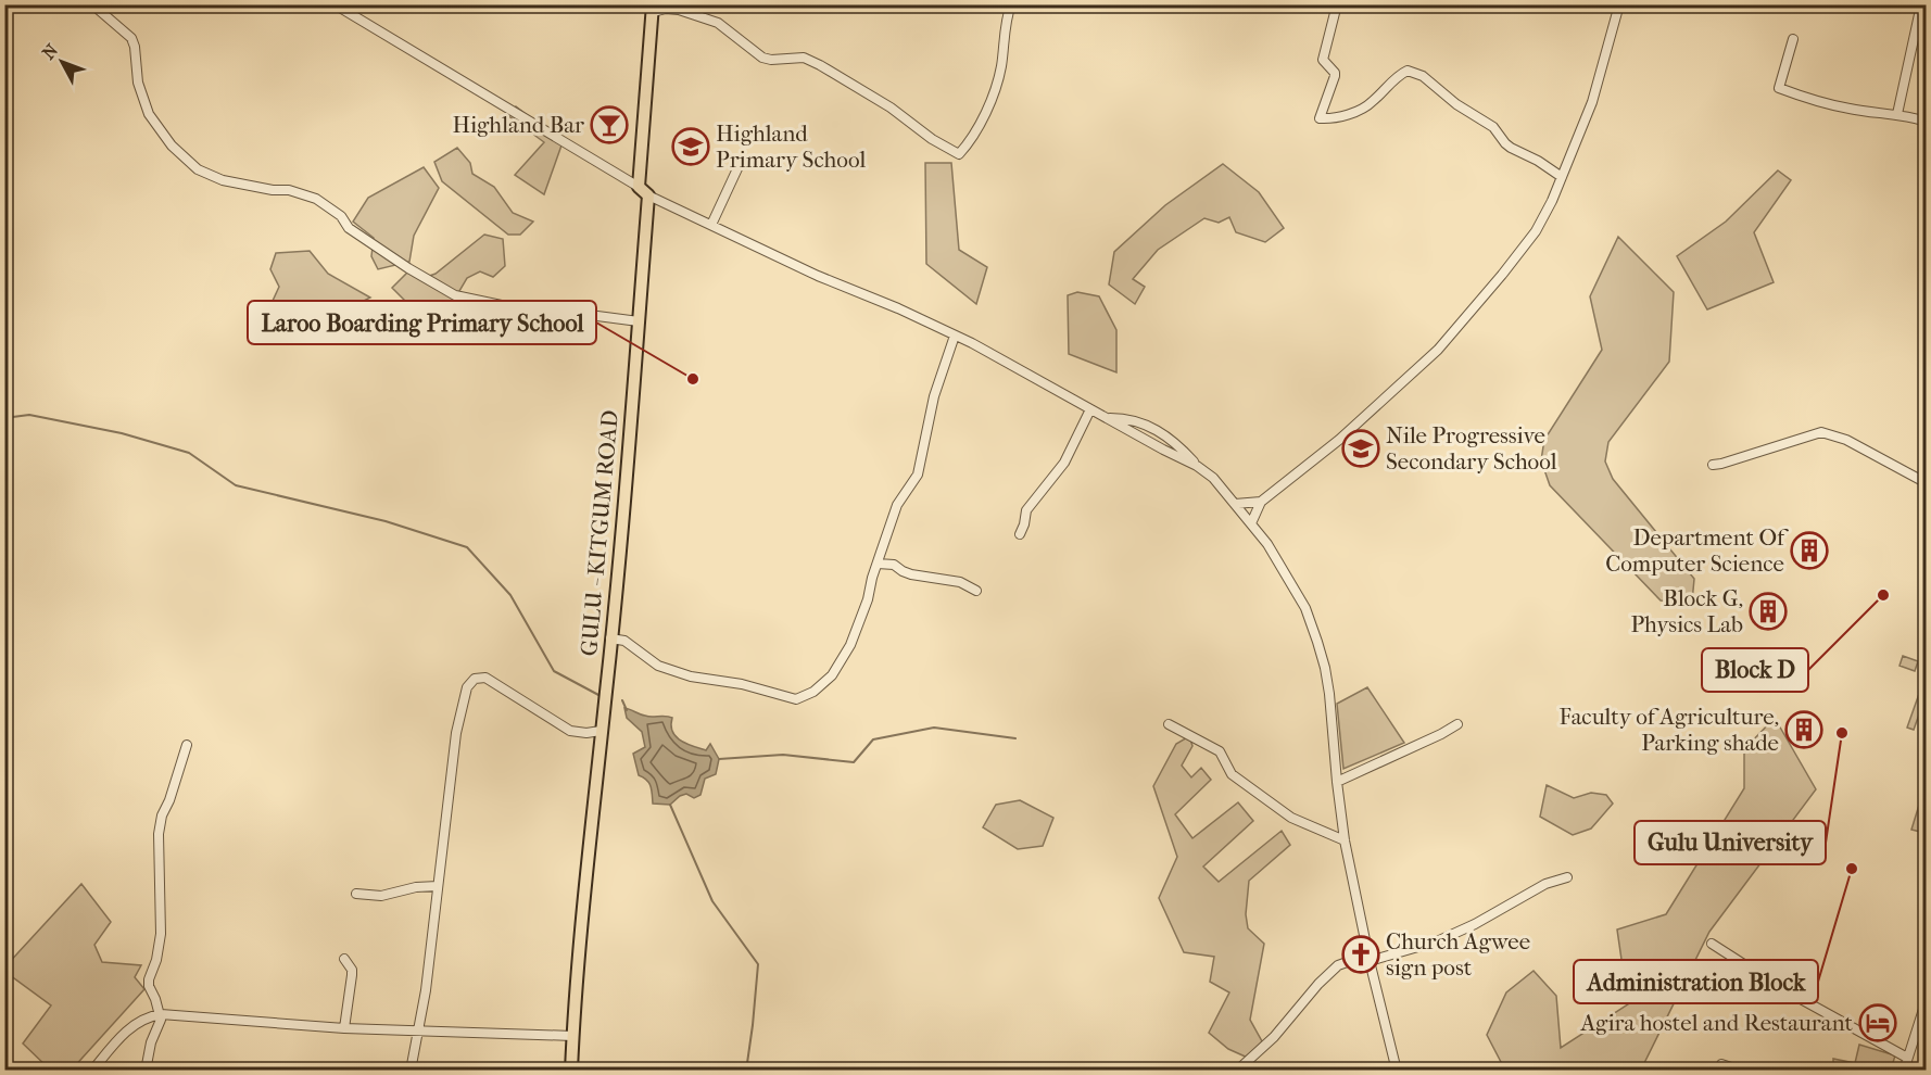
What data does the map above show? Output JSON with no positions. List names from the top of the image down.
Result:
{
  "streets": {
    "main road": ["GULU - KITGUM ROAD"]
  },
  "places": {
    "bar": ["Highland Bar"],
    "school or university": ["Highland Primary School", "Nile Progressive Secondary School"],
    "other": [
      "Laroo Boarding Primary School",
      "Block D",
      "Gulu University",
      "Administration Block"
    ],
    "building": ["Department Of Computer Science", "Block G, Physics Lab", "Faculty of Agriculture, Parking shade"],
    "church": ["Church Agwee sign post"],
    "hotel": ["Agira hostel and Restaurant"]
  },
  "north": "top left"
}
